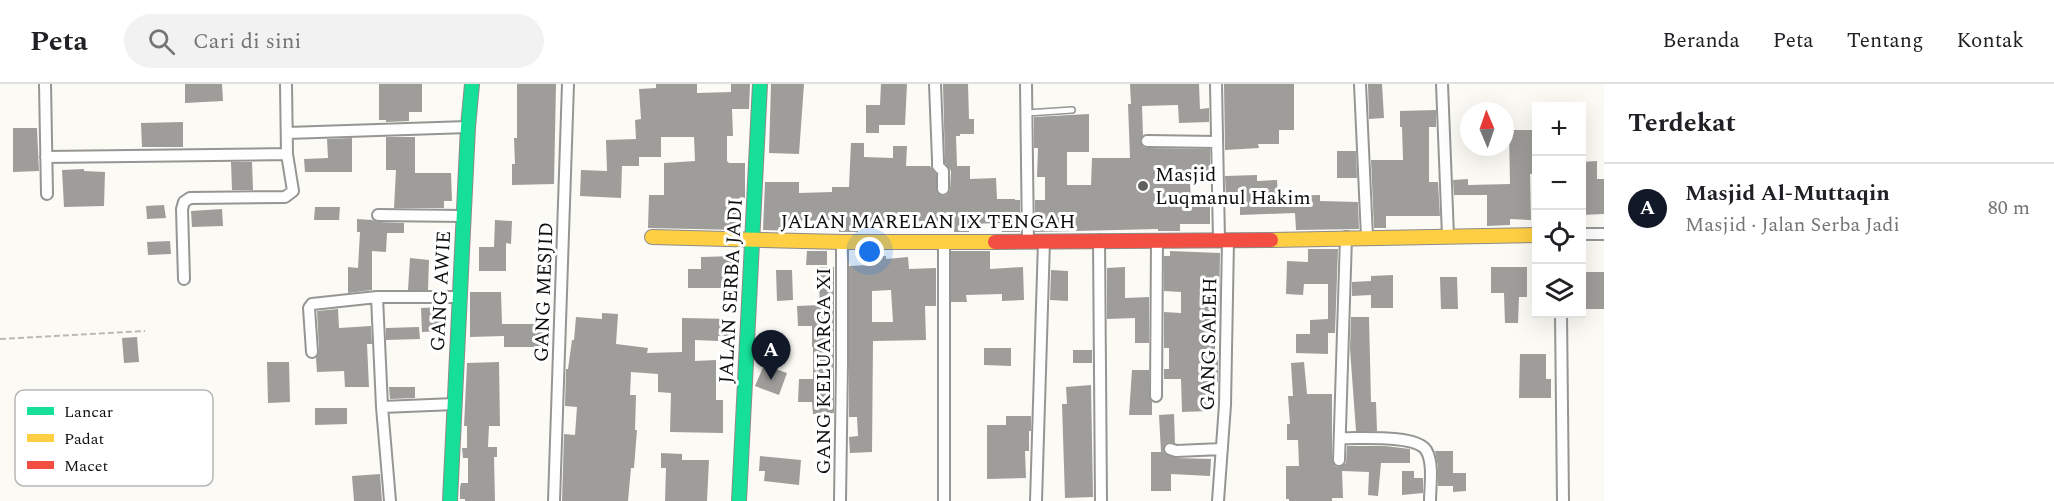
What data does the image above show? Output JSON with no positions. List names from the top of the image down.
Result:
{
  "streets": {
    "street": [
      "JALAN MARELAN IX TENGAH",
      "GANG AWIE",
      "JALAN SERBA JADI",
      "GANG MESJID",
      "GANG SALEH",
      "GANG KELUARGA XI"
    ]
  },
  "crossings": [
    ["JALAN MARELAN IX TENGAH", "JALAN SERBA JADI"],
    ["JALAN MARELAN IX TENGAH", "GANG SALEH"],
    ["JALAN MARELAN IX TENGAH", "GANG KELUARGA XI"]
  ],
  "places": ["Masjid Luqmanul Hakim"],
  "legend": ["Lancar", "Padat", "Macet"],
  "north": "top",
  "page": {
    "header": "Peta",
    "search": "Cari di sini",
    "nav": [
      "Beranda",
      "Peta",
      "Tentang",
      "Kontak"
    ],
    "heading": "Terdekat",
    "map_buttons": ["+", "−"],
    "list": [
      {
        "mark": "A",
        "name": "Masjid Al-Muttaqin",
        "note": "Masjid · Jalan Serba Jadi",
        "value": "80 m"
      }
    ],
    "pins": "A"
  }
}
